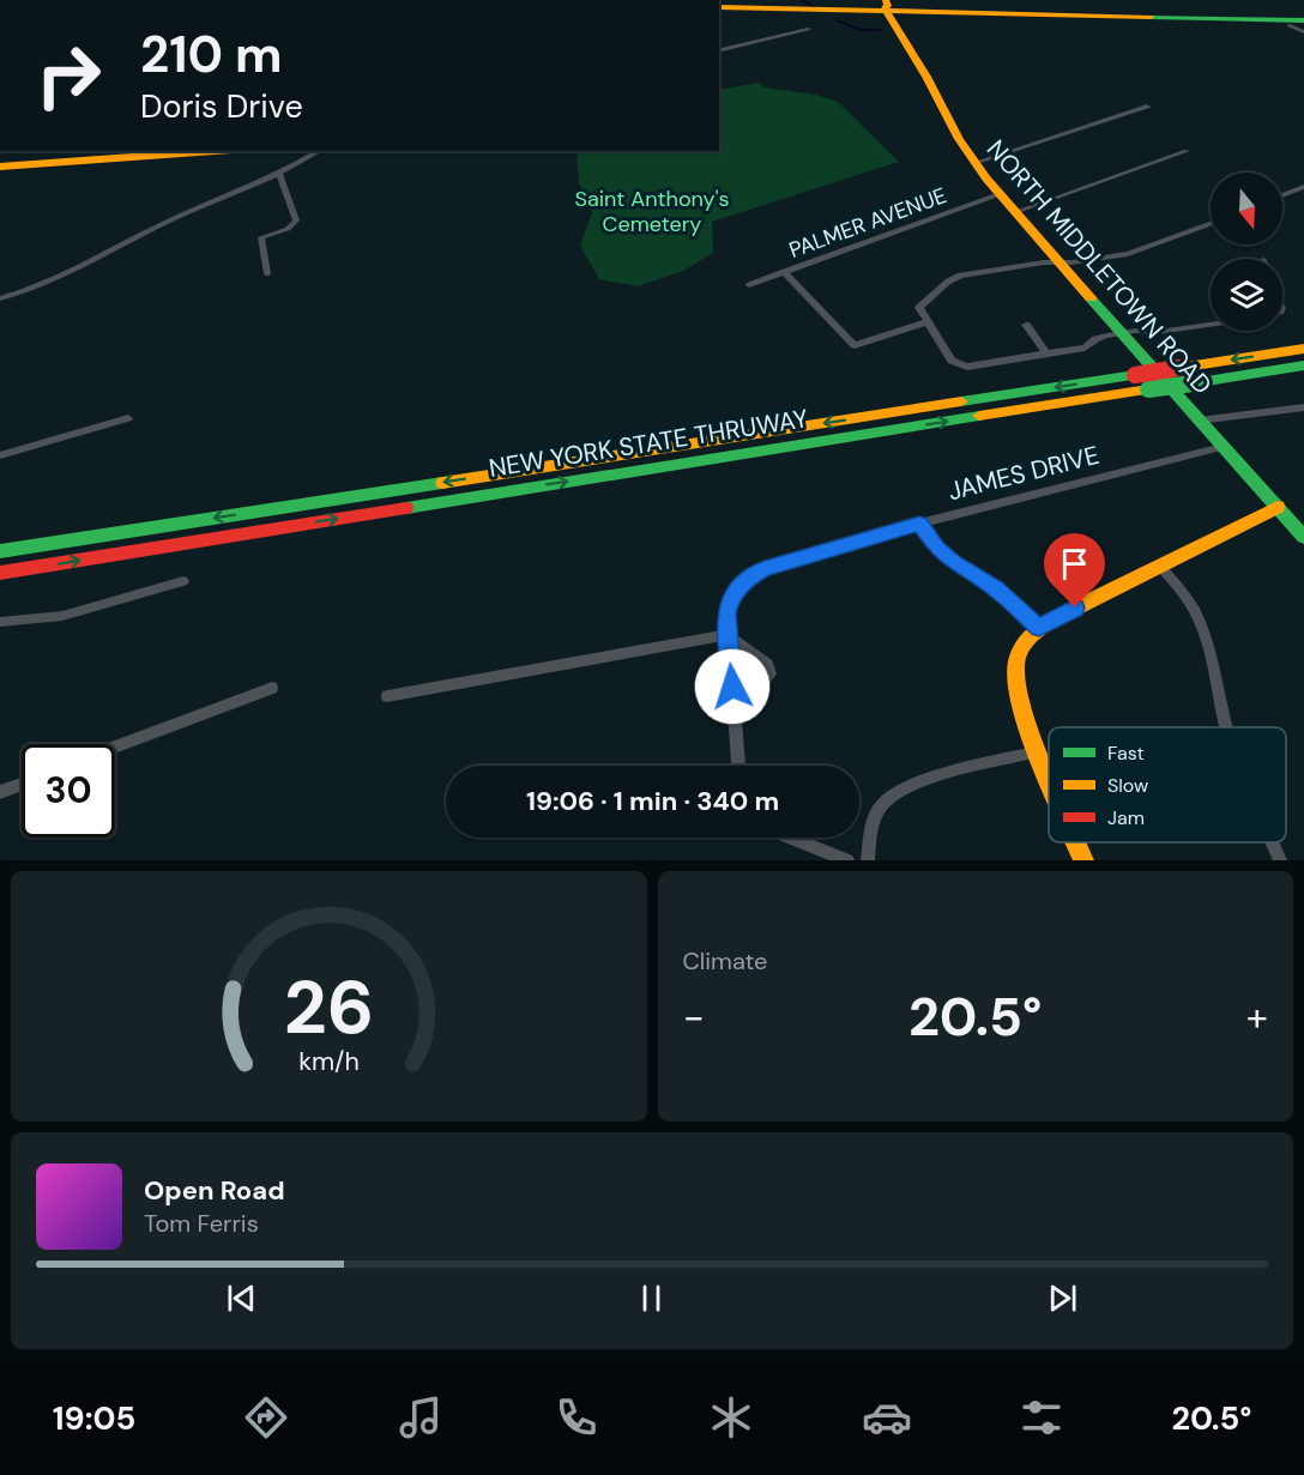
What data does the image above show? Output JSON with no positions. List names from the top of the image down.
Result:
{
  "streets": {
    "main road": ["NORTH MIDDLETOWN ROAD", "NEW YORK STATE THRUWAY"],
    "street": ["PALMER AVENUE", "JAMES DRIVE"]
  },
  "crossings": [
    ["PALMER AVENUE", "NORTH MIDDLETOWN ROAD"],
    ["NORTH MIDDLETOWN ROAD", "JAMES DRIVE"]
  ],
  "parks": ["Saint Anthony's Cemetery"],
  "legend": ["Fast", "Slow", "Jam"],
  "north": "bottom",
  "page": {
    "turn": ["210 m", "Doris Drive"],
    "limit": "30",
    "trip": "19:06 · 1 min · 340 m",
    "tile": "Climate",
    "heat": ["−", "20.5°", "+"],
    "song": ["Open Road", "Tom Ferris"],
    "tabs": ["19:05", "20.5°"],
    "gauge": ["26", "km/h"]
  }
}
